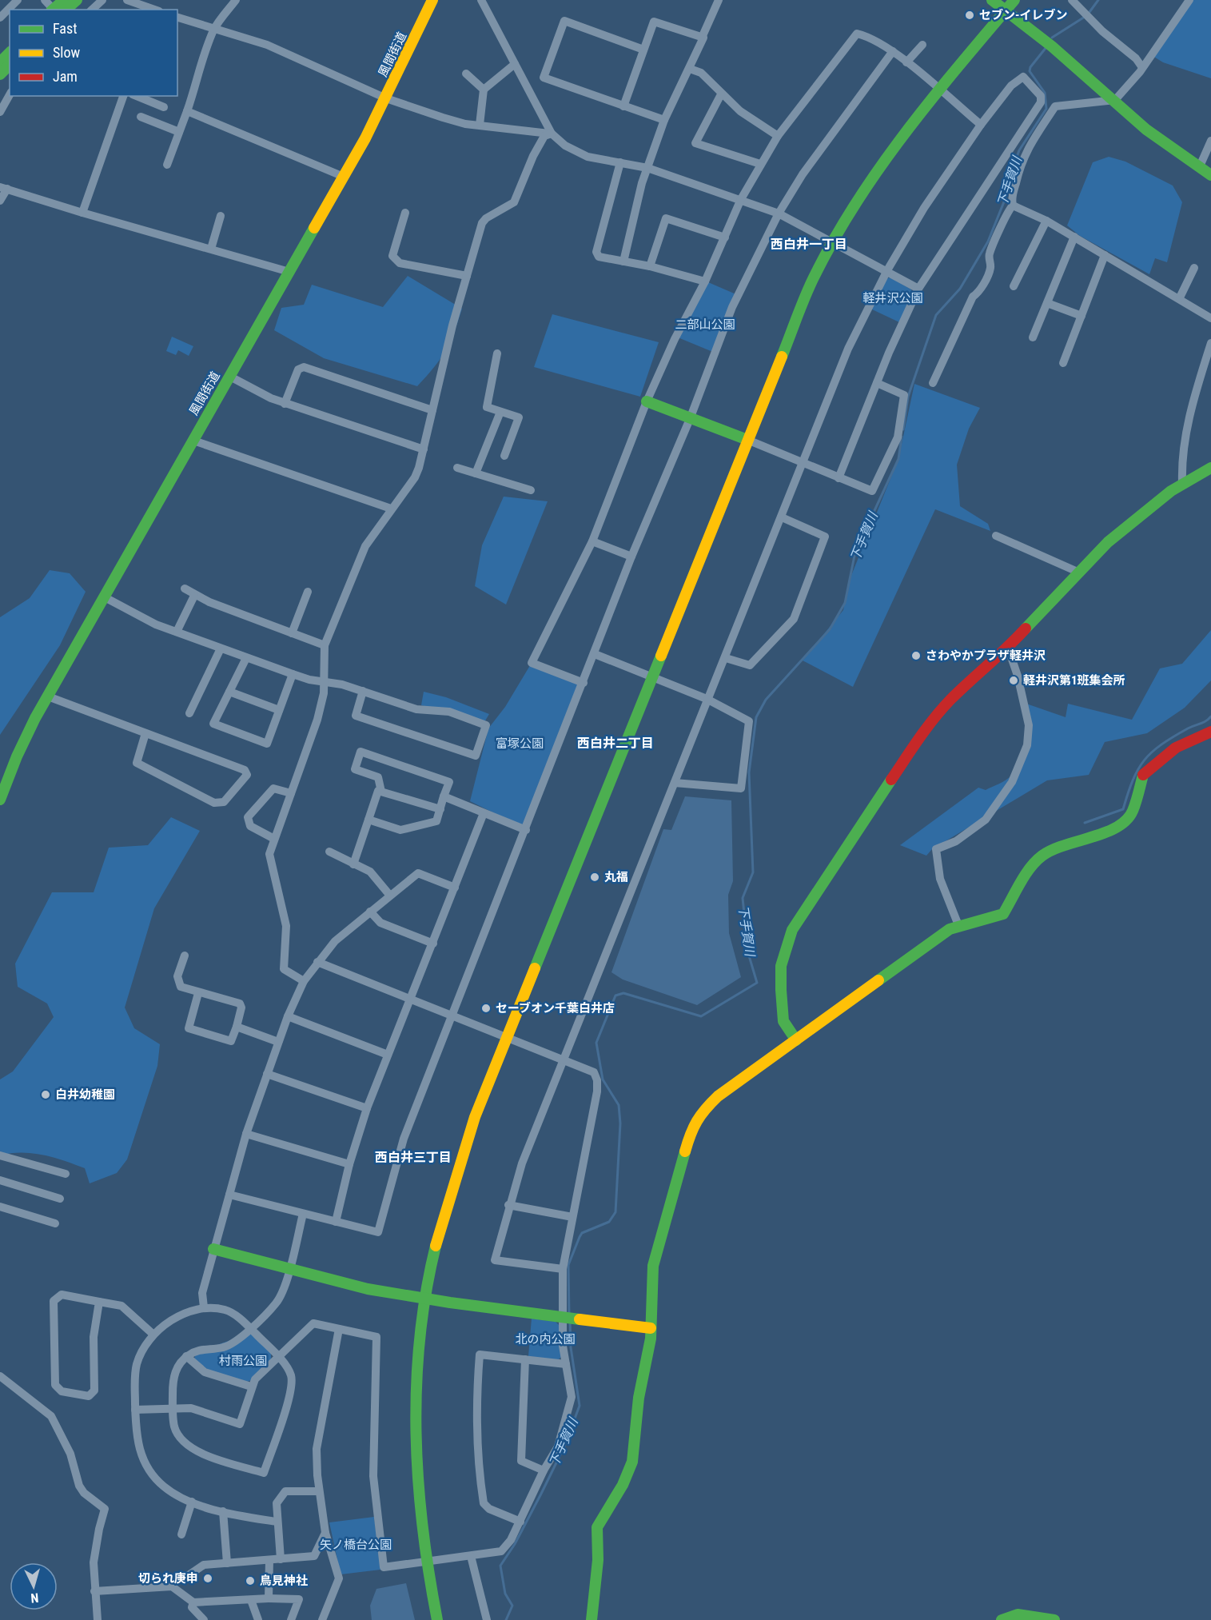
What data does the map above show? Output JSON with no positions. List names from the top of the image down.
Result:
{
  "streets": {
    "street": ["風間街道"]
  },
  "districts": ["西白井一丁目", "西白井二丁目", "西白井三丁目"],
  "water": ["下手賀川"],
  "parks": [
    "軽井沢公園",
    "二部山公園",
    "富塚公園",
    "北の内公園",
    "村雨公園",
    "矢ノ橋台公園"
  ],
  "places": [
    "セブン-イレブン",
    "さわやかプラザ軽井沢",
    "軽井沢第1班集会所",
    "丸福",
    "セーブオン千葉白井店",
    "白井幼稚園",
    "切られ庚申",
    "鳥見神社"
  ],
  "legend": ["Fast", "Slow", "Jam"],
  "north": "bottom"
}
